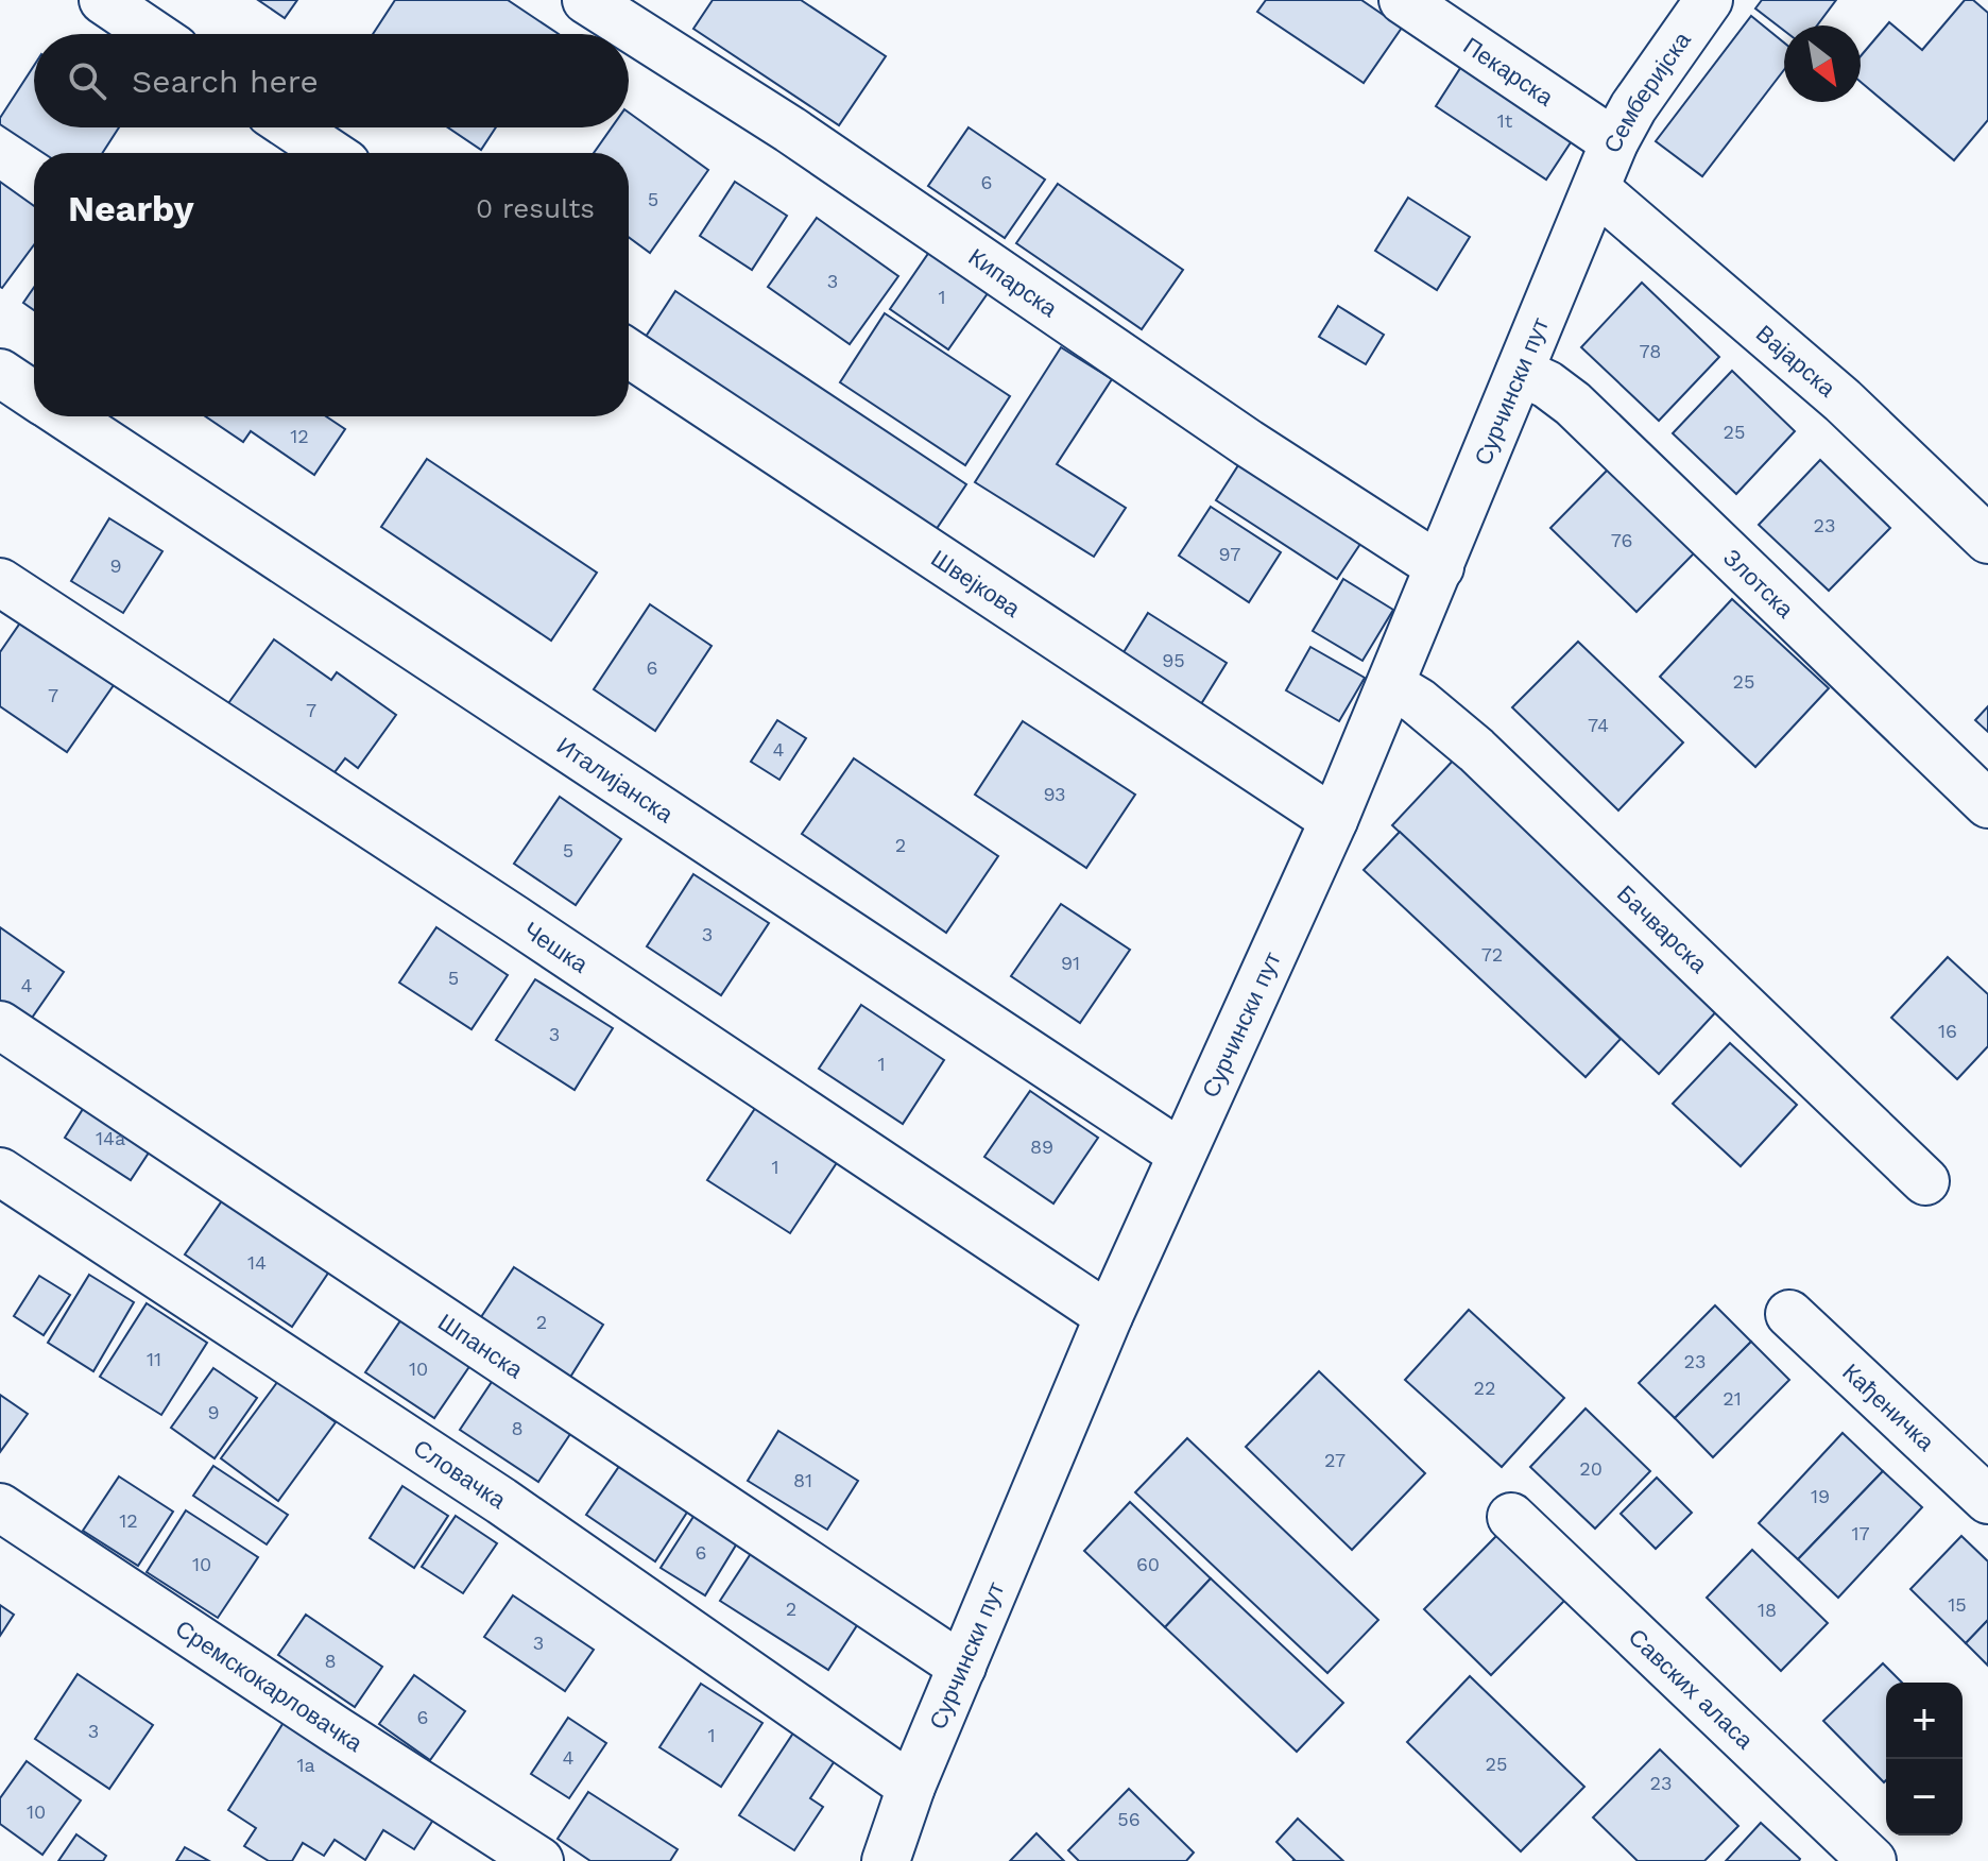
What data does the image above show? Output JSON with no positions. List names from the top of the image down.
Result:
{
  "streets": {
    "street": [
      "Пекарска",
      "Семберијска",
      "Кипарска",
      "Вајарска",
      "Сурчински пут",
      "Злотска",
      "Швејкова",
      "Италијанска",
      "Бачварска",
      "Чешка",
      "Шпанска",
      "Кађеничка",
      "Словачка",
      "Сремскокарловачка",
      "Савских аласа"
    ]
  },
  "crossings": [
    ["Пекарска", "Семберијска"],
    ["Семберијска", "Вајарска"],
    ["Семберијска", "Сурчински пут"],
    ["Кипарска", "Сурчински пут"],
    ["Вајарска", "Сурчински пут"],
    ["Сурчински пут", "Злотска"],
    ["Сурчински пут", "Швејкова"],
    ["Сурчински пут", "Италијанска"],
    ["Сурчински пут", "Бачварска"],
    ["Сурчински пут", "Чешка"],
    ["Сурчински пут", "Шпанска"],
    ["Сурчински пут", "Словачка"]
  ],
  "house_numbers": [
    "1t",
    "6",
    "5",
    "3",
    "1",
    "78",
    "25",
    "12",
    "23",
    "76",
    "97",
    "9",
    "95",
    "6",
    "25",
    "7",
    "7",
    "74",
    "4",
    "93",
    "2",
    "5",
    "3",
    "72",
    "91",
    "5",
    "4",
    "16",
    "3",
    "1",
    "14a",
    "89",
    "1",
    "14",
    "2",
    "11",
    "23",
    "10",
    "22",
    "21",
    "9",
    "8",
    "27",
    "20",
    "81",
    "19",
    "12",
    "17",
    "6",
    "10",
    "60",
    "15",
    "2",
    "18",
    "3",
    "8",
    "6",
    "3",
    "1",
    "4",
    "25",
    "1a",
    "23",
    "10",
    "56"
  ],
  "north": "bottom right",
  "page": {
    "search": "Search here",
    "heading": ["Nearby", "0 results"],
    "map_buttons": ["+", "−"]
  }
}
